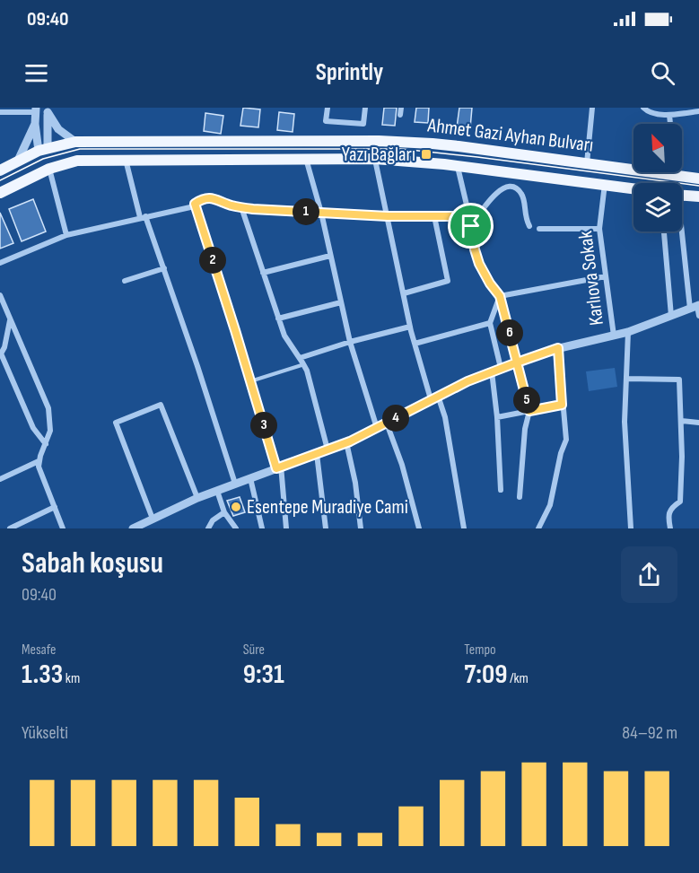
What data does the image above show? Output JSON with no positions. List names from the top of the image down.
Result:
{
  "streets": {
    "main road": ["Ahmet Gazi Ayhan Bulvarı"],
    "street": ["Karlıova Sokak"]
  },
  "crossings": [
    ["Ahmet Gazi Ayhan Bulvarı", "Karlıova Sokak"]
  ],
  "places": {
    "transit": ["Yazı Bağları"],
    "other": ["Esentepe Muradiye Cami"]
  },
  "north": "top left",
  "page": {
    "status": "09:40",
    "header": "Sprintly",
    "pins": [
      "1",
      "2",
      "6",
      "5",
      "4",
      "3"
    ],
    "heading": ["Sabah koşusu", "09:40"],
    "stats": [
      ["Mesafe", "1.33 km"],
      ["Süre", "9:31"],
      ["Tempo", "7:09 /km"]
    ],
    "chart": ["Yükselti", "84–92 m"]
  }
}
